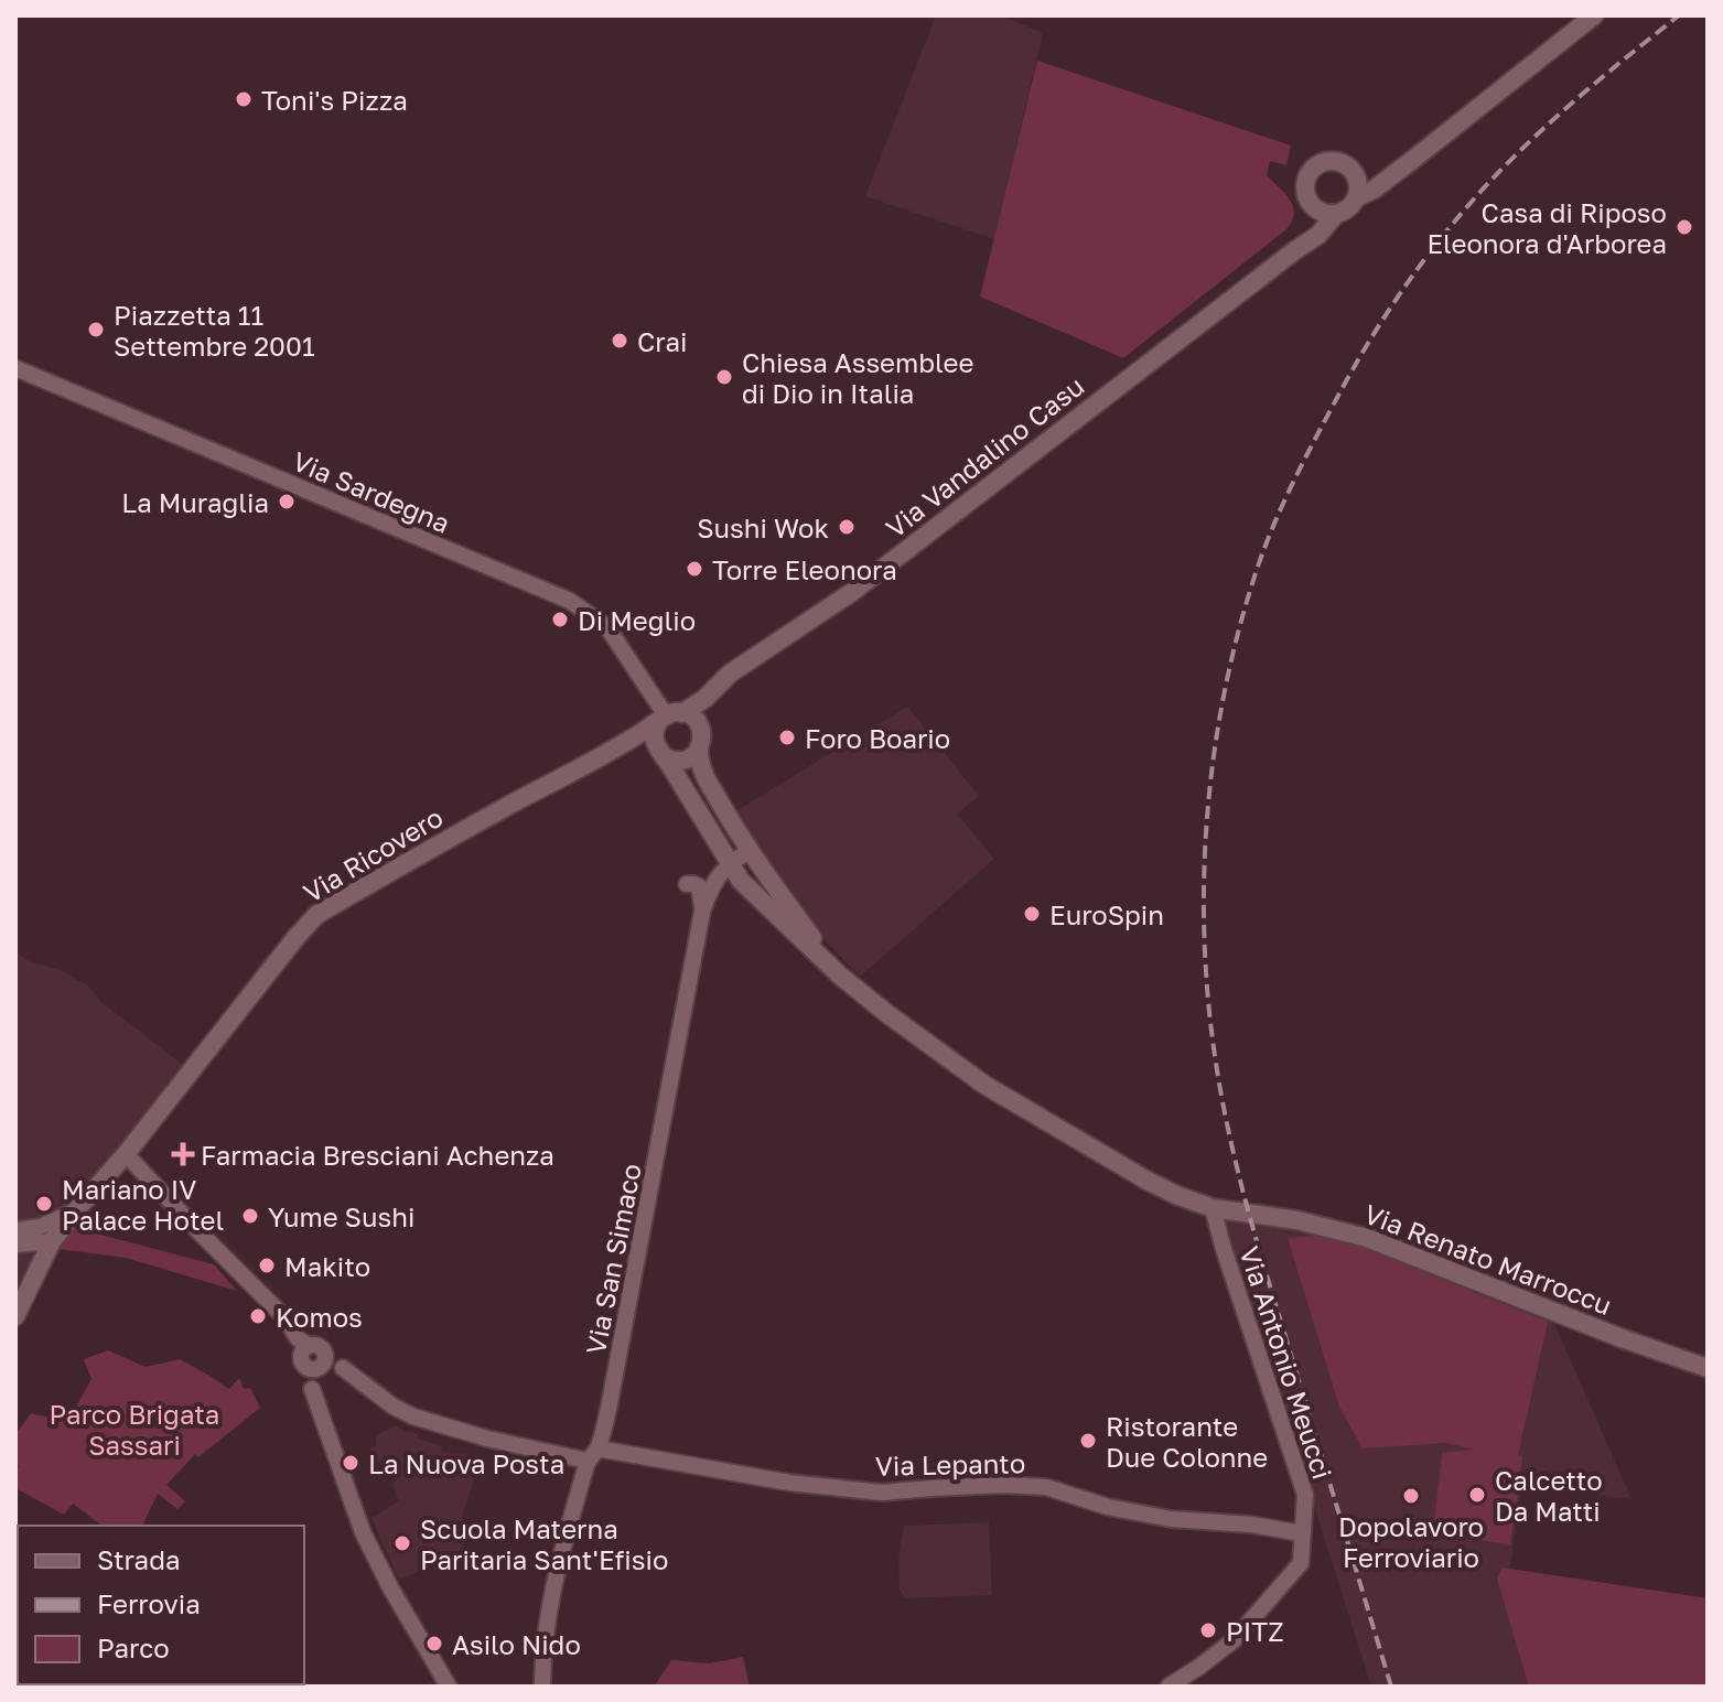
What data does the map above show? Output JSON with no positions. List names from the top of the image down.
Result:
{
  "streets": {
    "main road": ["Via Vandalino Casu", "Via Ricovero", "Via Renato Marroccu"],
    "street": [
      "Via Sardegna",
      "Via San Simaco",
      "Via Antonio Meucci",
      "Via Lepanto"
    ]
  },
  "crossings": [
    ["Via Vandalino Casu", "Via Sardegna"],
    ["Via Vandalino Casu", "Via Ricovero"],
    ["Via Sardegna", "Via Ricovero"],
    ["Via San Simaco", "Via Lepanto"],
    ["Via Renato Marroccu", "Via Antonio Meucci"],
    ["Via Antonio Meucci", "Via Lepanto"]
  ],
  "parks": ["Parco Brigata Sassari"],
  "places": {
    "other": [
      "Toni's Pizza",
      "Casa di Riposo Eleonora d'Arborea",
      "Piazzetta 11 Settembre 2001",
      "Crai",
      "Chiesa Assemblee di Dio in Italia",
      "La Muraglia",
      "Sushi Wok",
      "Torre Eleonora",
      "Di Meglio",
      "Foro Boario",
      "EuroSpin",
      "Mariano IV Palace Hotel",
      "Yume Sushi",
      "Makito",
      "Komos",
      "Ristorante Due Colonne",
      "La Nuova Posta",
      "Calcetto Da Matti",
      "Dopolavoro Ferroviario",
      "Scuola Materna Paritaria Sant'Efisio",
      "PITZ",
      "Asilo Nido"
    ],
    "health": ["Farmacia Bresciani Achenza"]
  },
  "legend": ["Strada", "Ferrovia", "Parco"]
}
